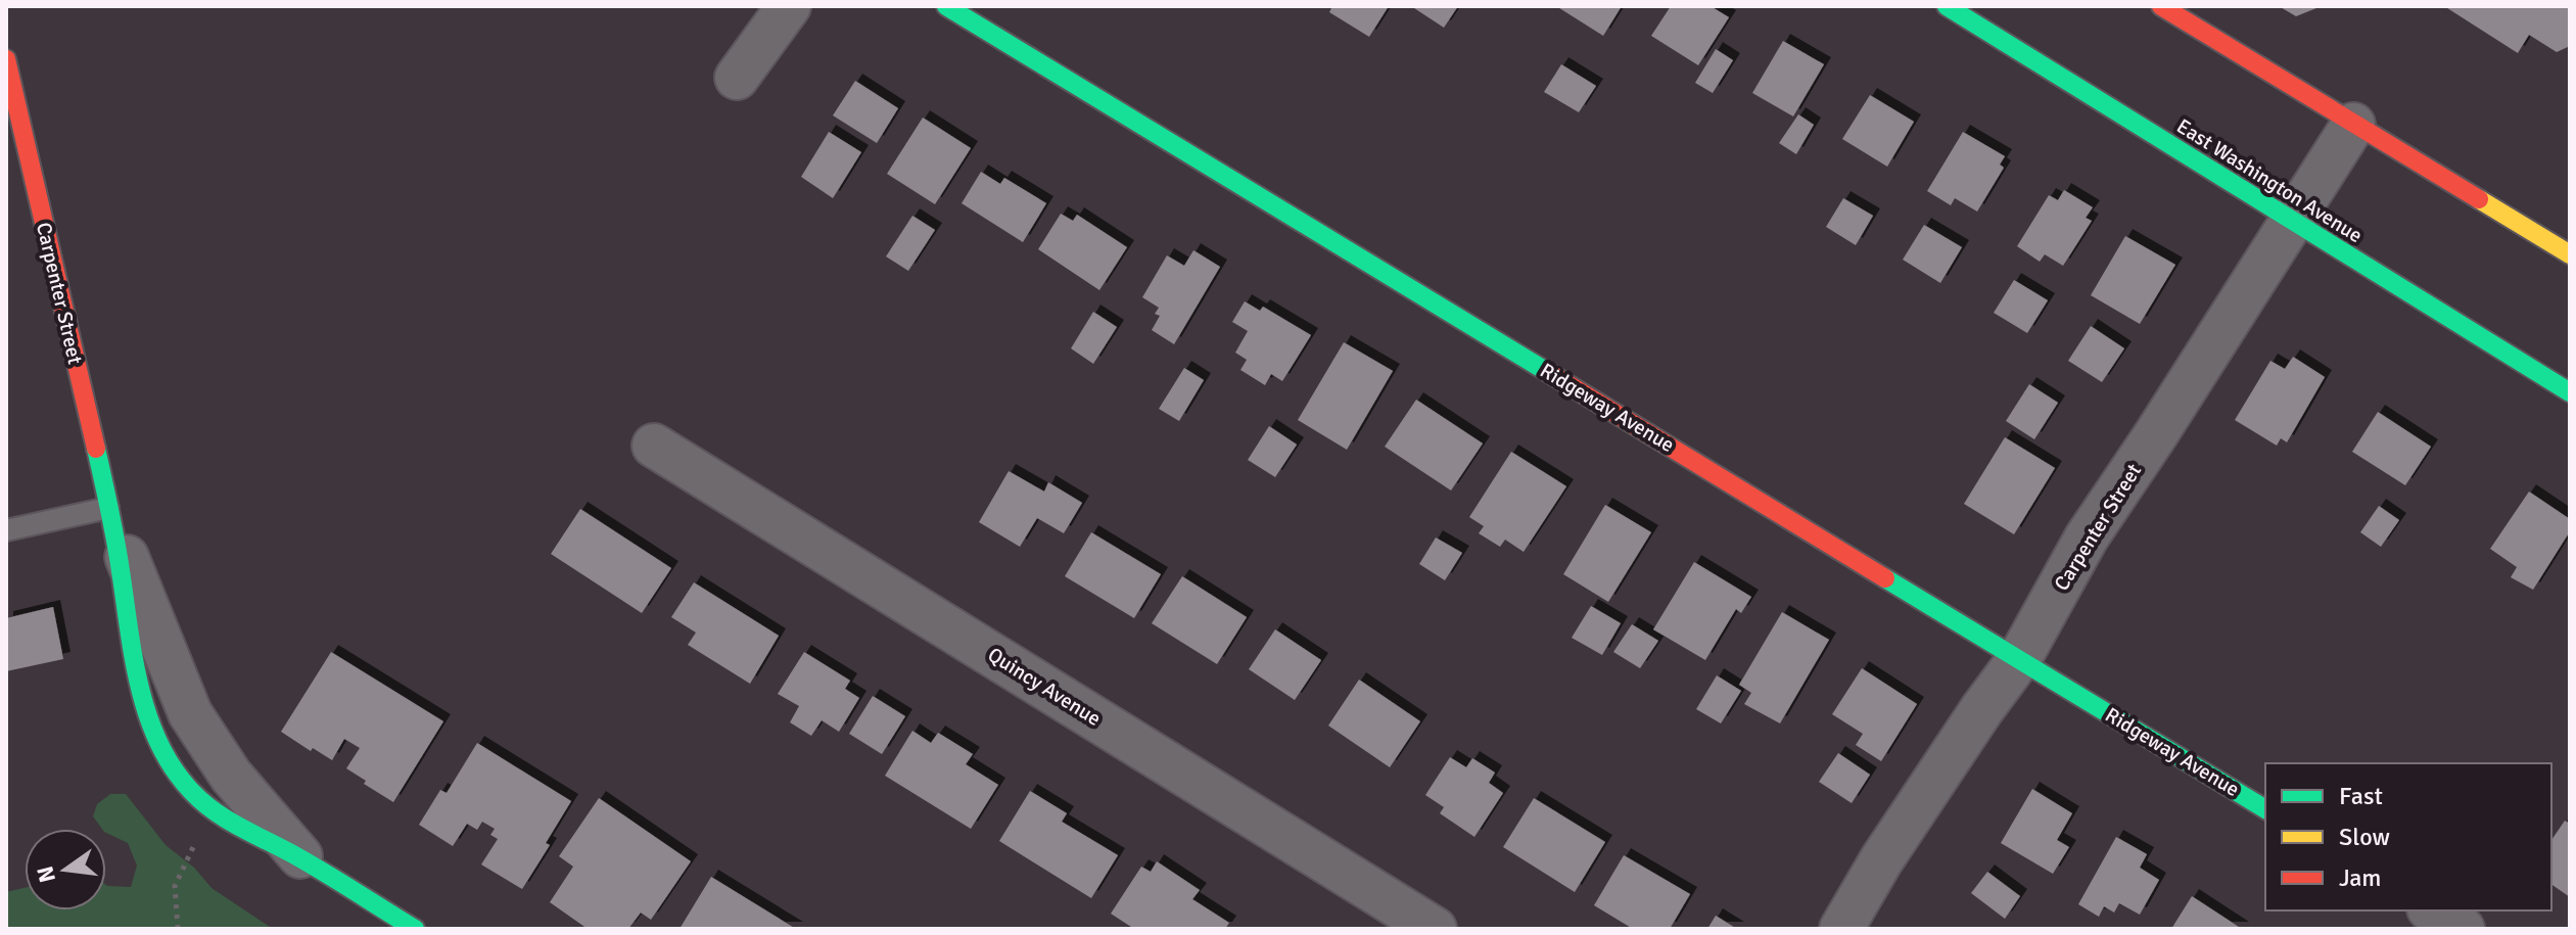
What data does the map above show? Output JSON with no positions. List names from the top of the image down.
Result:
{
  "streets": {
    "street": [
      "East Washington Avenue",
      "Carpenter Street",
      "Ridgeway Avenue",
      "Quincy Avenue"
    ]
  },
  "crossings": [
    ["East Washington Avenue", "Carpenter Street"],
    ["Carpenter Street", "Ridgeway Avenue"]
  ],
  "legend": ["Fast", "Slow", "Jam"],
  "north": "left"
}
